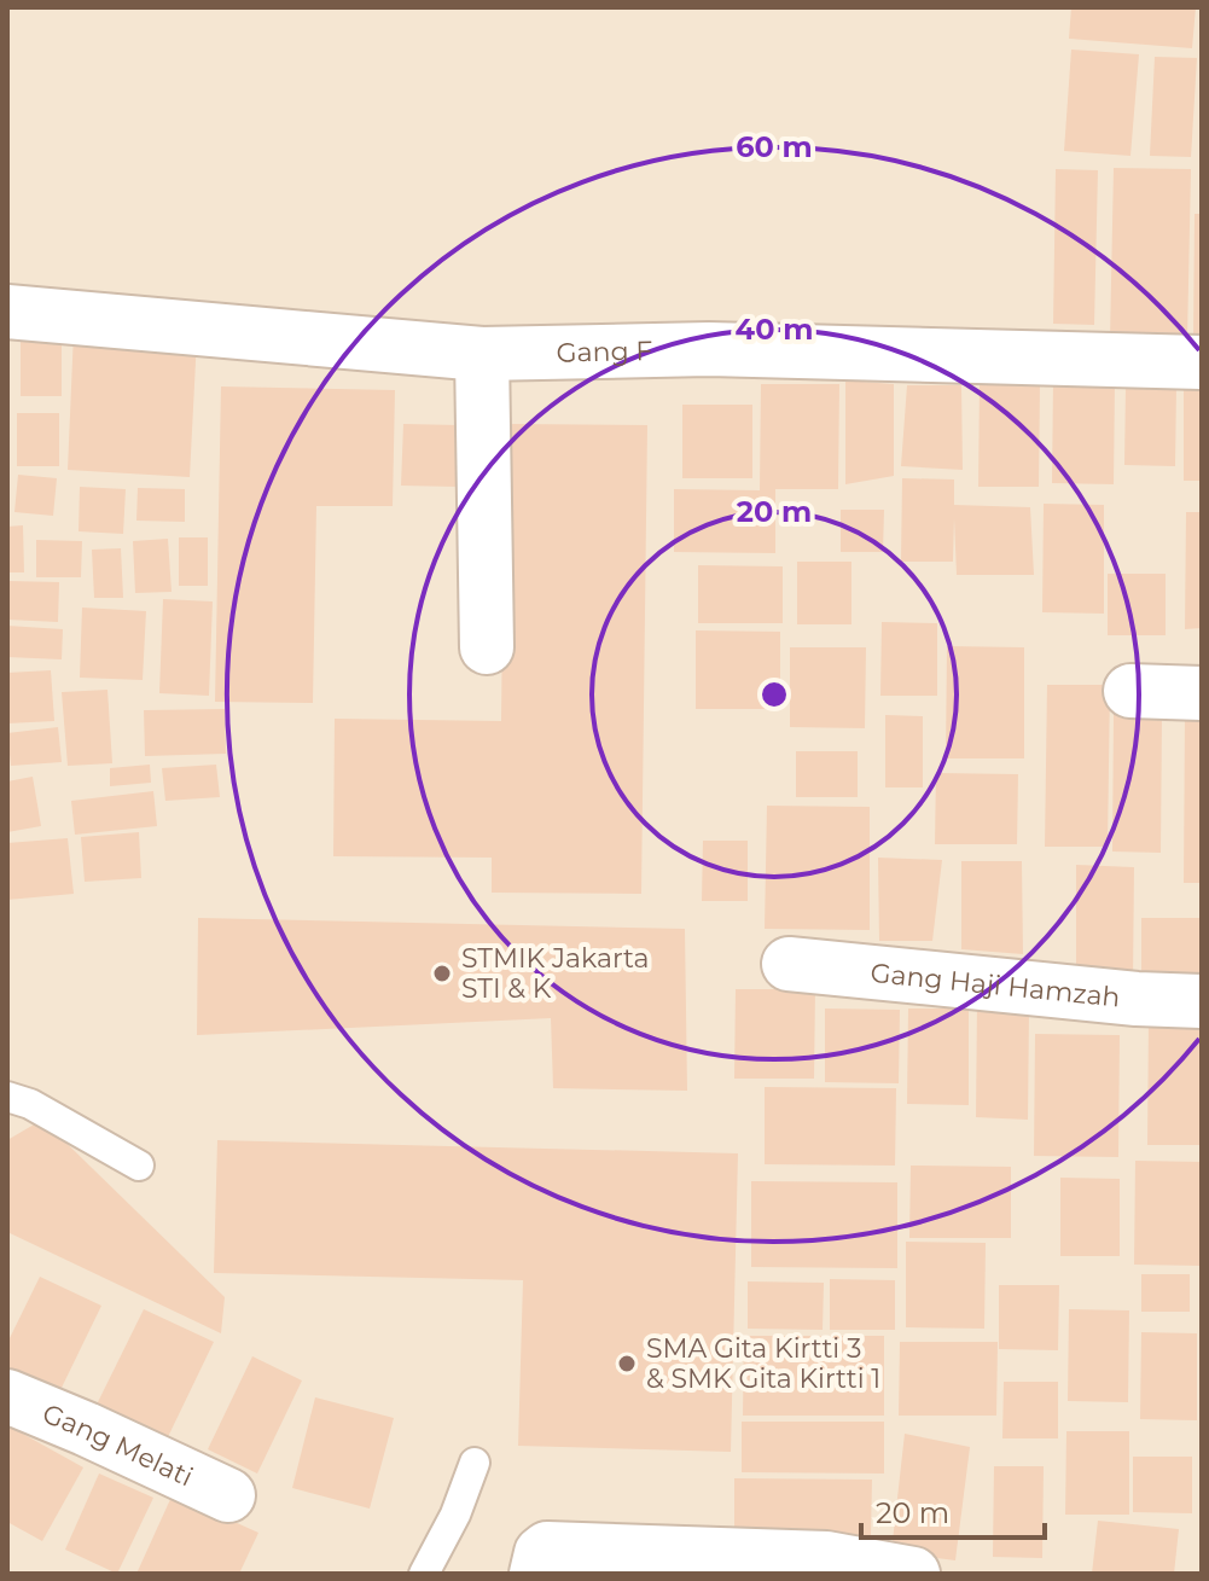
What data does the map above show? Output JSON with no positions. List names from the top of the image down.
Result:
{
  "streets": {
    "street": ["Gang F", "Gang Haji Hamzah", "Gang Melati"]
  },
  "places": ["STMIK Jakarta STI & K", "SMA Gita Kirtti 3 & SMK Gita Kirtti 1"],
  "scale_bar": "20 m",
  "rings": ["60 m", "40 m", "20 m"]
}
